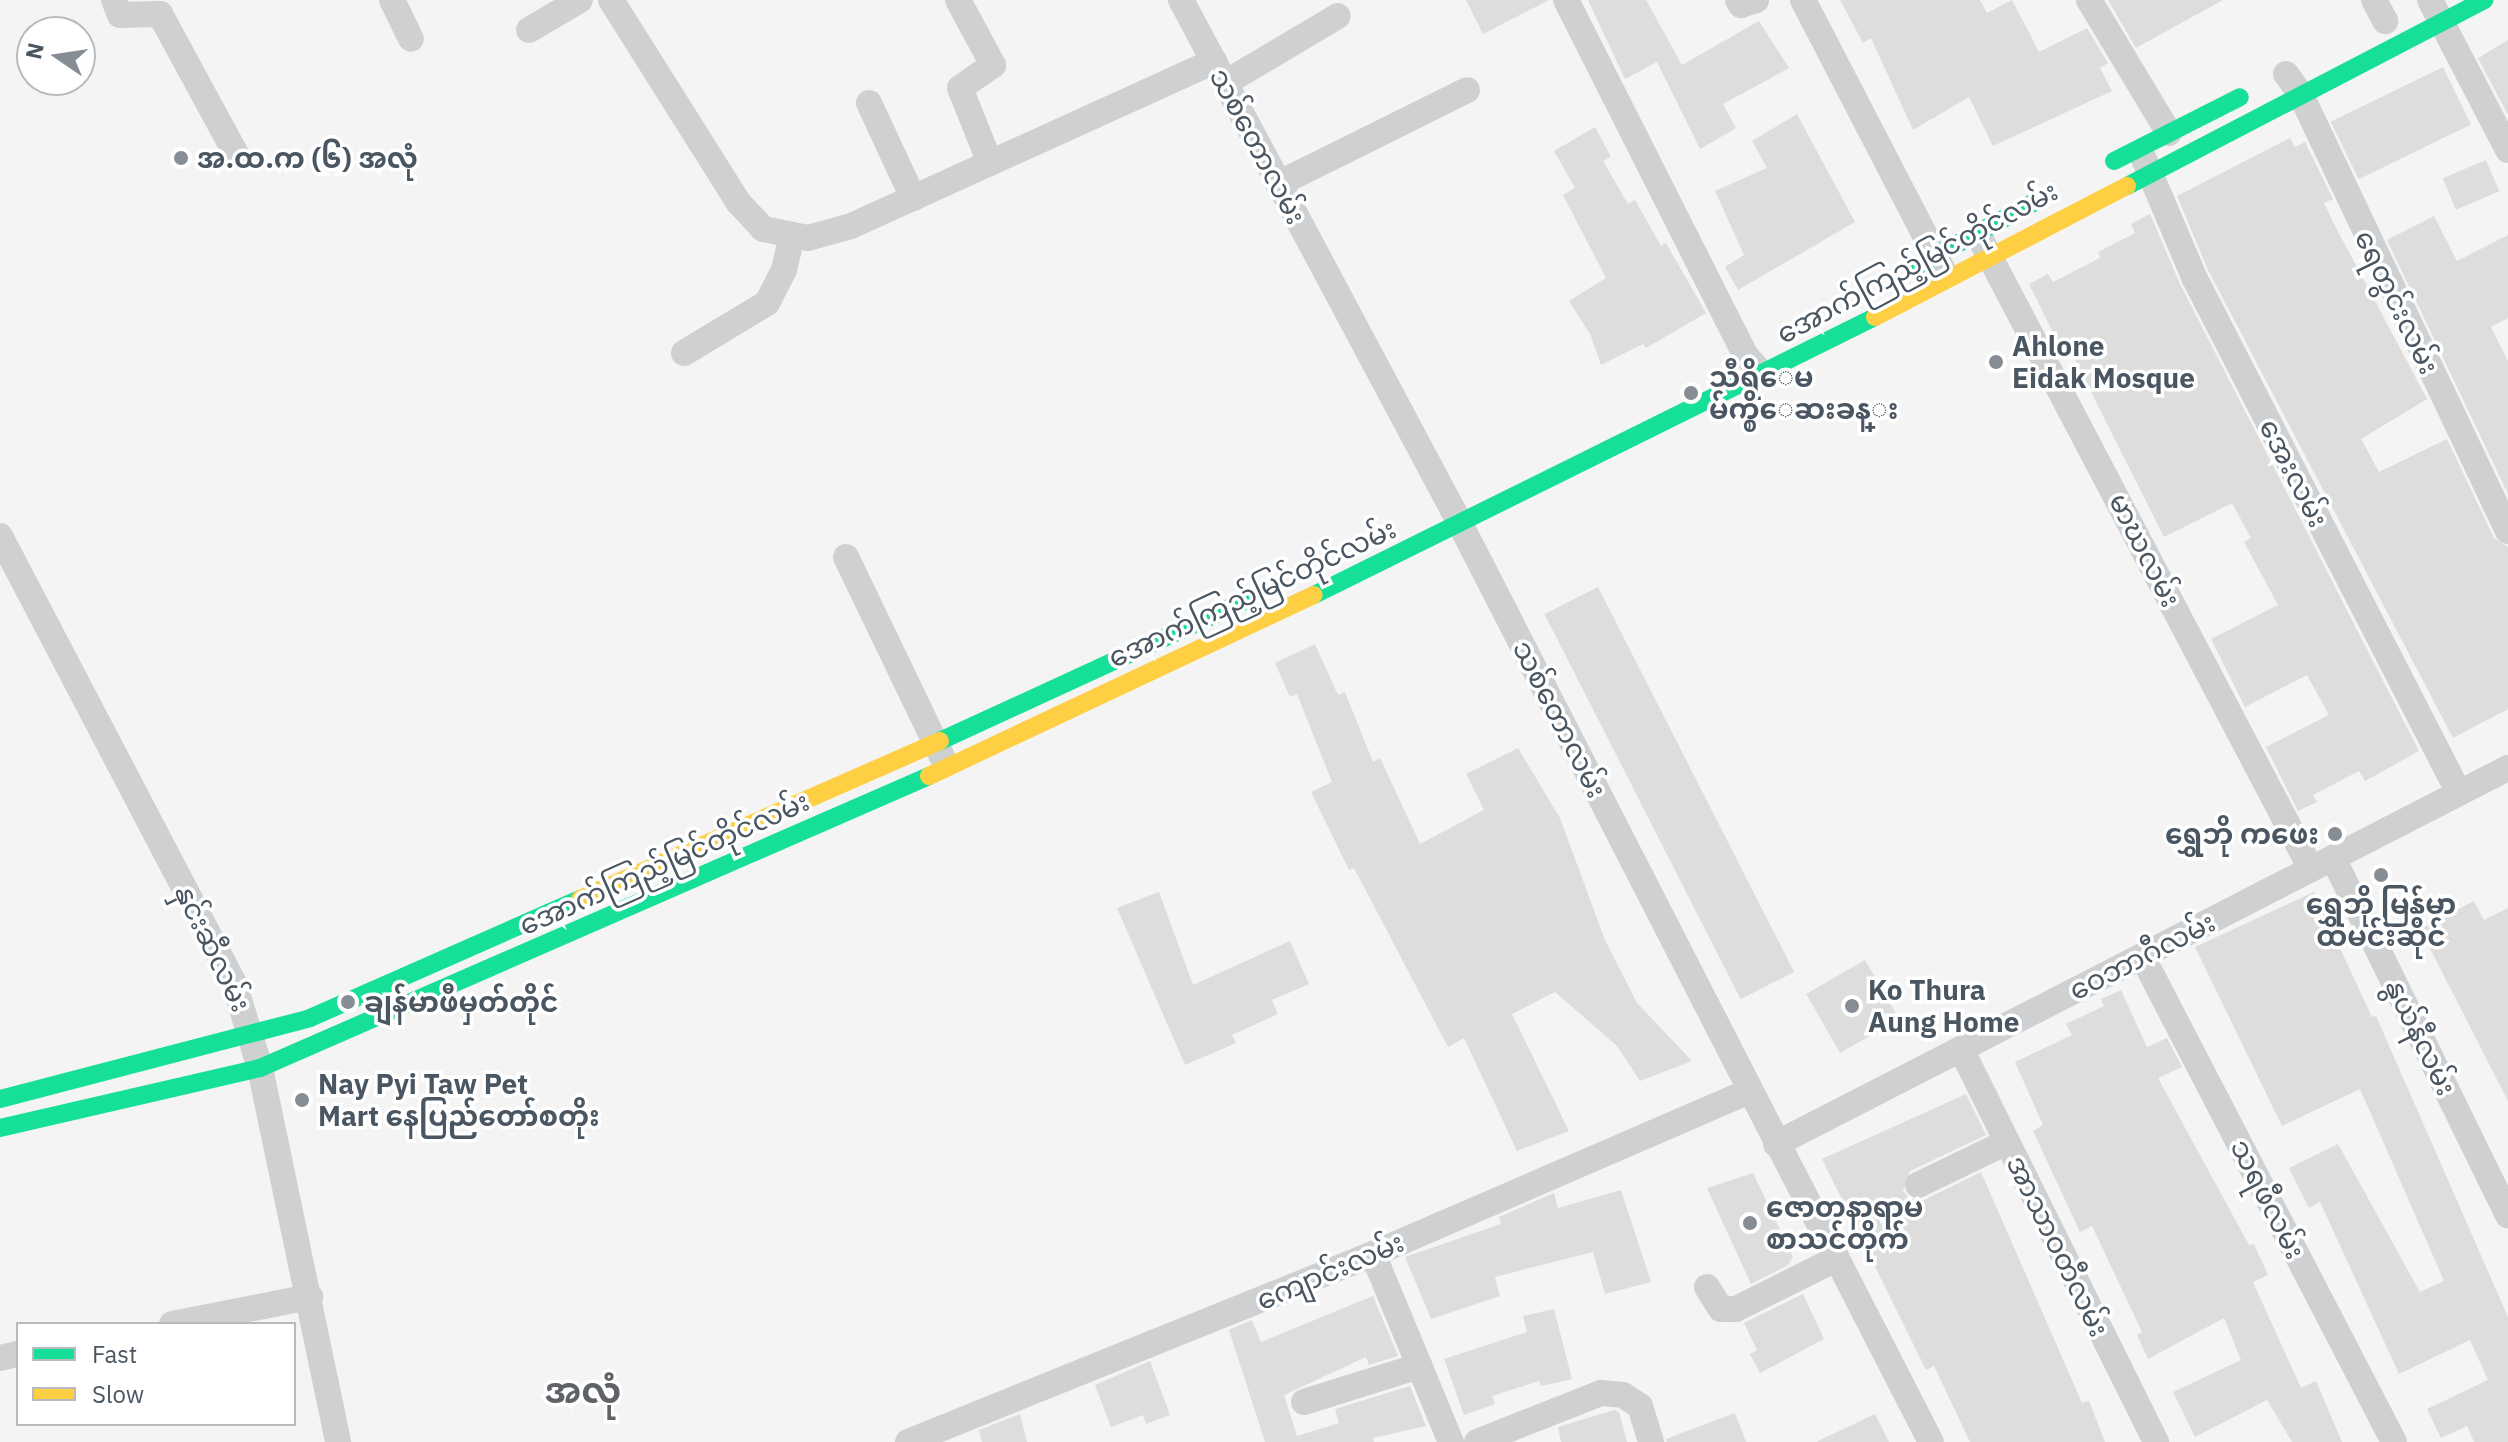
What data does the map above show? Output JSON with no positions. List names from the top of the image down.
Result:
{
  "streets": {
    "main road": ["အောက်ကြည့်မြင်တိုင်လမ်း"],
    "street": [
      "သစ်တောလမ်း",
      "ရေတွင်းလမ်း",
      "အေးလမ်း",
      "မာဃလမ်း",
      "နှင်းဆီလမ်း",
      "ဝေဘာဂီလမ်း",
      "နွယ်နီလမ်း",
      "သရဖီလမ်း",
      "အာသာဝတီလမ်း",
      "ကျောင်းလမ်း"
    ]
  },
  "crossings": [
    ["သစ်တောလမ်း", "အောက်ကြည့်မြင်တိုင်လမ်း"],
    ["သစ်တောလမ်း", "ဝေဘာဂီလမ်း"],
    ["သစ်တောလမ်း", "ကျောင်းလမ်း"],
    ["အောက်ကြည့်မြင်တိုင်လမ်း", "ရေတွင်းလမ်း"],
    ["အောက်ကြည့်မြင်တိုင်လမ်း", "အေးလမ်း"],
    ["အောက်ကြည့်မြင်တိုင်လမ်း", "မာဃလမ်း"],
    ["အောက်ကြည့်မြင်တိုင်လမ်း", "နှင်းဆီလမ်း"],
    ["အေးလမ်း", "ဝေဘာဂီလမ်း"],
    ["မာဃလမ်း", "ဝေဘာဂီလမ်း"],
    ["မာဃလမ်း", "နွယ်နီလမ်း"],
    ["ဝေဘာဂီလမ်း", "နွယ်နီလမ်း"],
    ["ဝေဘာဂီလမ်း", "သရဖီလမ်း"],
    ["ဝေဘာဂီလမ်း", "အာသာဝတီလမ်း"]
  ],
  "districts": ["အလုံ"],
  "places": [
    "အ.ထ.က (၆) အလုံ",
    "Ahlone Eidak Mosque",
    "သီရိေမ မ်က္စိေဆးခန္း",
    "ရွှေဘို ကဖေး",
    "ရွှေဘို မြန်မာ ထမင်းဆိုင်",
    "ချန်မာဖီမှတ်တိုင်",
    "Ko Thura Aung Home",
    "Nay Pyi Taw Pet Mart နေပြည်တော်စတိုး",
    "ဇောတနာရာမ စာသင်တိုက်"
  ],
  "legend": ["Fast", "Slow"],
  "north": "left"
}
